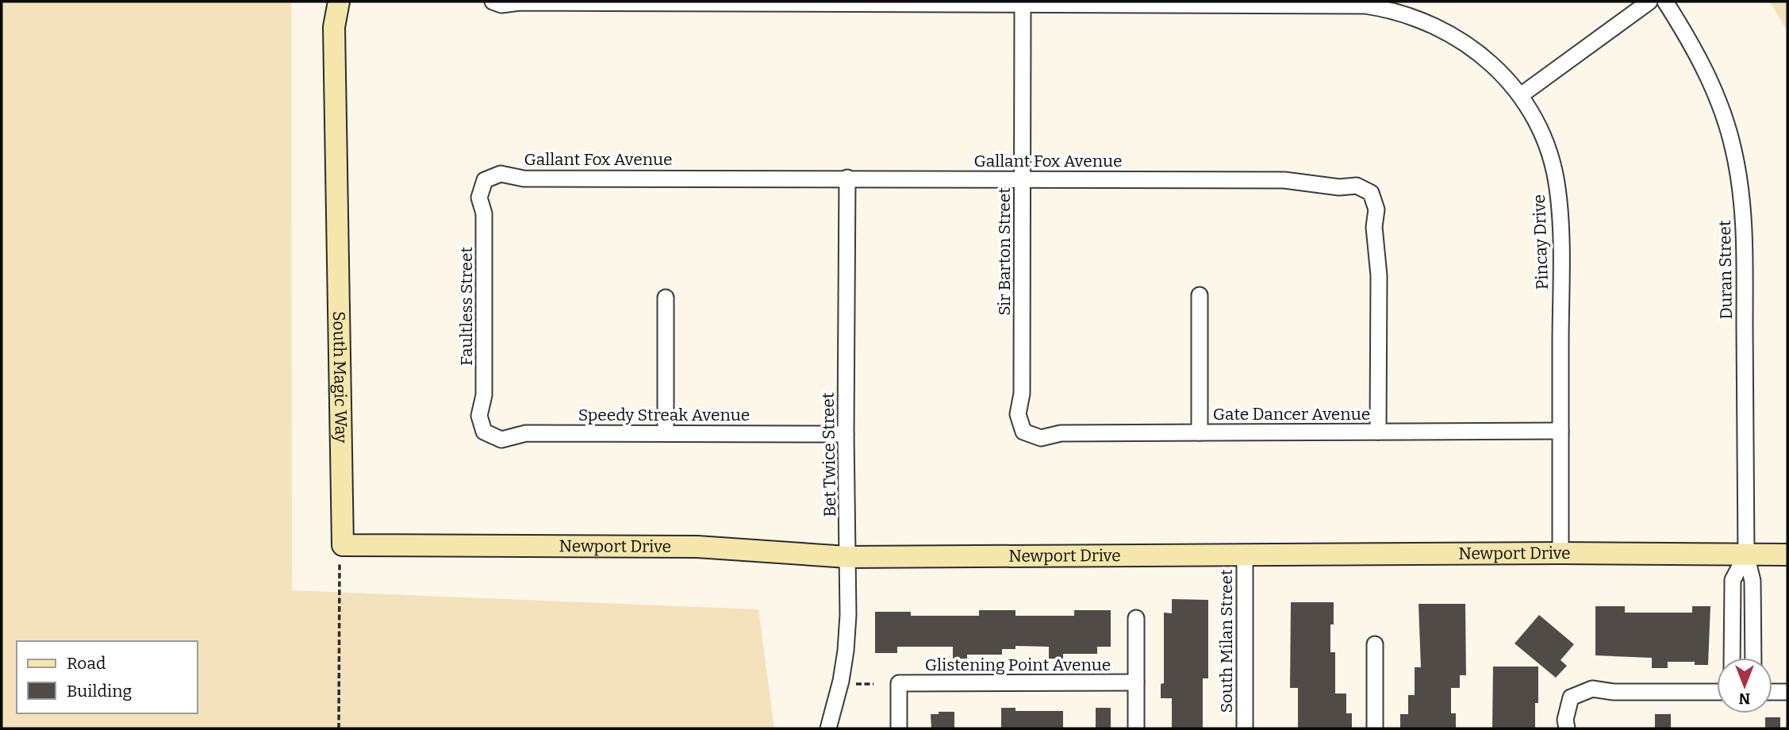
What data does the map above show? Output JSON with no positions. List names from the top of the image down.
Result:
{
  "streets": {
    "street": [
      "Gallant Fox Avenue",
      "Pincay Drive",
      "Sir Barton Street",
      "Duran Street",
      "Faultless Street",
      "South Magic Way",
      "Gate Dancer Avenue",
      "Speedy Streak Avenue",
      "Bet Twice Street",
      "Newport Drive",
      "South Milan Street",
      "Glistening Point Avenue"
    ]
  },
  "crossings": [
    ["Gallant Fox Avenue", "Sir Barton Street"],
    ["Gallant Fox Avenue", "Faultless Street"],
    ["Gallant Fox Avenue", "Gate Dancer Avenue"],
    ["Gallant Fox Avenue", "Bet Twice Street"],
    ["Pincay Drive", "Sir Barton Street"],
    ["Pincay Drive", "Gate Dancer Avenue"],
    ["Pincay Drive", "Newport Drive"],
    ["Sir Barton Street", "Gate Dancer Avenue"],
    ["Duran Street", "Newport Drive"],
    ["Faultless Street", "Speedy Streak Avenue"],
    ["South Magic Way", "Newport Drive"],
    ["Speedy Streak Avenue", "Bet Twice Street"],
    ["Bet Twice Street", "Newport Drive"],
    ["Newport Drive", "South Milan Street"]
  ],
  "legend": ["Road", "Building"],
  "north": "bottom"
}
